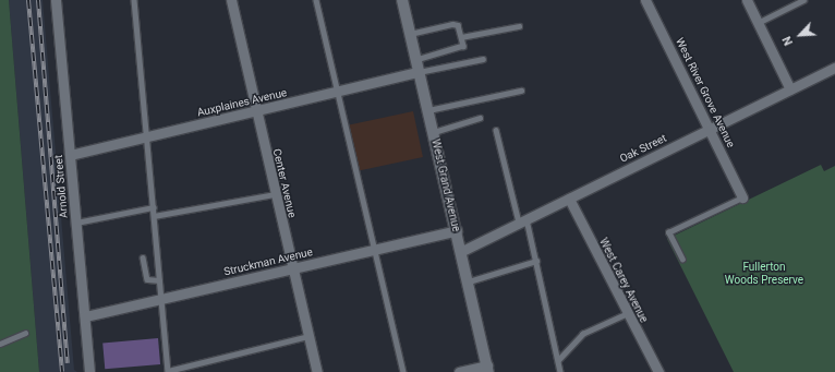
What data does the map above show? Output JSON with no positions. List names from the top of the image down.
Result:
{
  "streets": {
    "main road": ["West Grand Avenue"],
    "street": [
      "West River Grove Avenue",
      "Auxplaines Avenue",
      "Oak Street",
      "Center Avenue",
      "Arnold Street",
      "Struckman Avenue",
      "West Carey Avenue"
    ]
  },
  "crossings": [
    ["West River Grove Avenue", "Oak Street"],
    ["Auxplaines Avenue", "Center Avenue"],
    ["Auxplaines Avenue", "West Grand Avenue"],
    ["Auxplaines Avenue", "Arnold Street"],
    ["Oak Street", "West Grand Avenue"],
    ["Oak Street", "West Carey Avenue"],
    ["Center Avenue", "Struckman Avenue"],
    ["West Grand Avenue", "Struckman Avenue"],
    ["Arnold Street", "Struckman Avenue"]
  ],
  "parks": ["Fullerton Woods Preserve"],
  "north": "bottom left"
}
